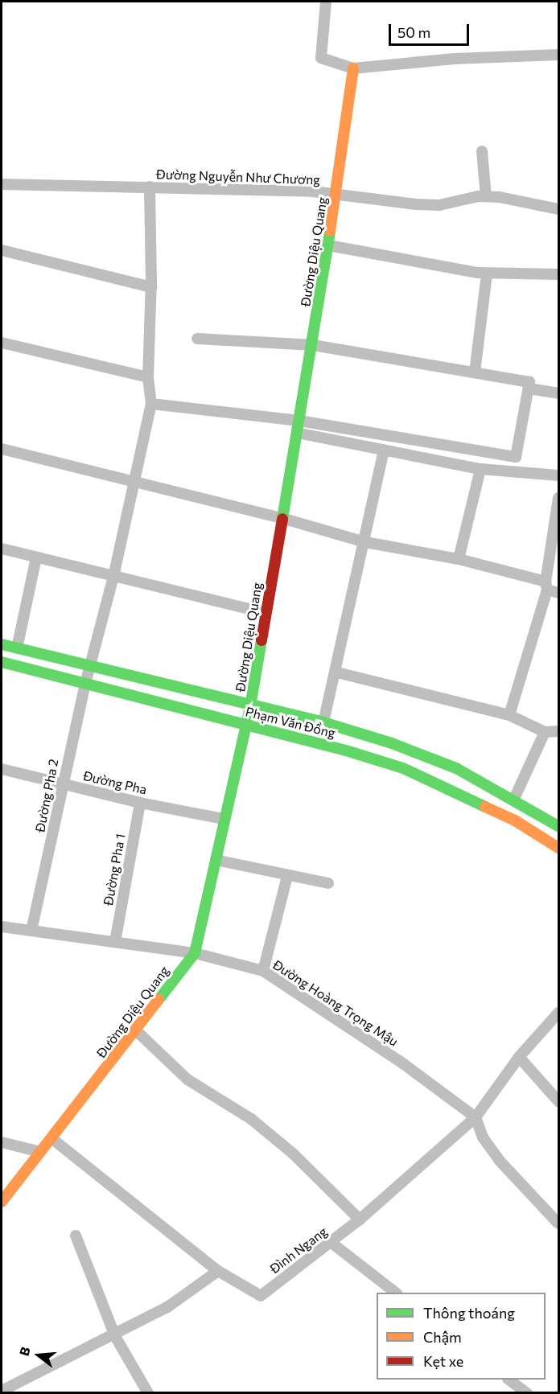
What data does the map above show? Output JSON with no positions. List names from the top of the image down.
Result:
{
  "streets": {
    "street": [
      "Đường Nguyễn Như Chương",
      "Đường Diệu Quang",
      "Phạm Văn Đồng",
      "Đường Pha",
      "Đường Pha 2",
      "Đường Pha 1",
      "Đường Hoàng Trọng Mậu",
      "Đình Ngang"
    ]
  },
  "crossings": [
    ["Đường Nguyễn Như Chương", "Đường Diệu Quang"],
    ["Đường Nguyễn Như Chương", "Đường Pha 2"],
    ["Đường Diệu Quang", "Phạm Văn Đồng"],
    ["Đường Diệu Quang", "Đường Pha"],
    ["Đường Diệu Quang", "Đường Hoàng Trọng Mậu"],
    ["Phạm Văn Đồng", "Đường Pha 2"],
    ["Đường Pha", "Đường Pha 2"],
    ["Đường Pha", "Đường Pha 1"],
    ["Đường Pha 2", "Đường Hoàng Trọng Mậu"],
    ["Đường Pha 1", "Đường Hoàng Trọng Mậu"],
    ["Đường Hoàng Trọng Mậu", "Đình Ngang"]
  ],
  "legend": ["Thông thoáng", "Chậm", "Kẹt xe"],
  "scale_bar": "50 m",
  "north": "left"
}
